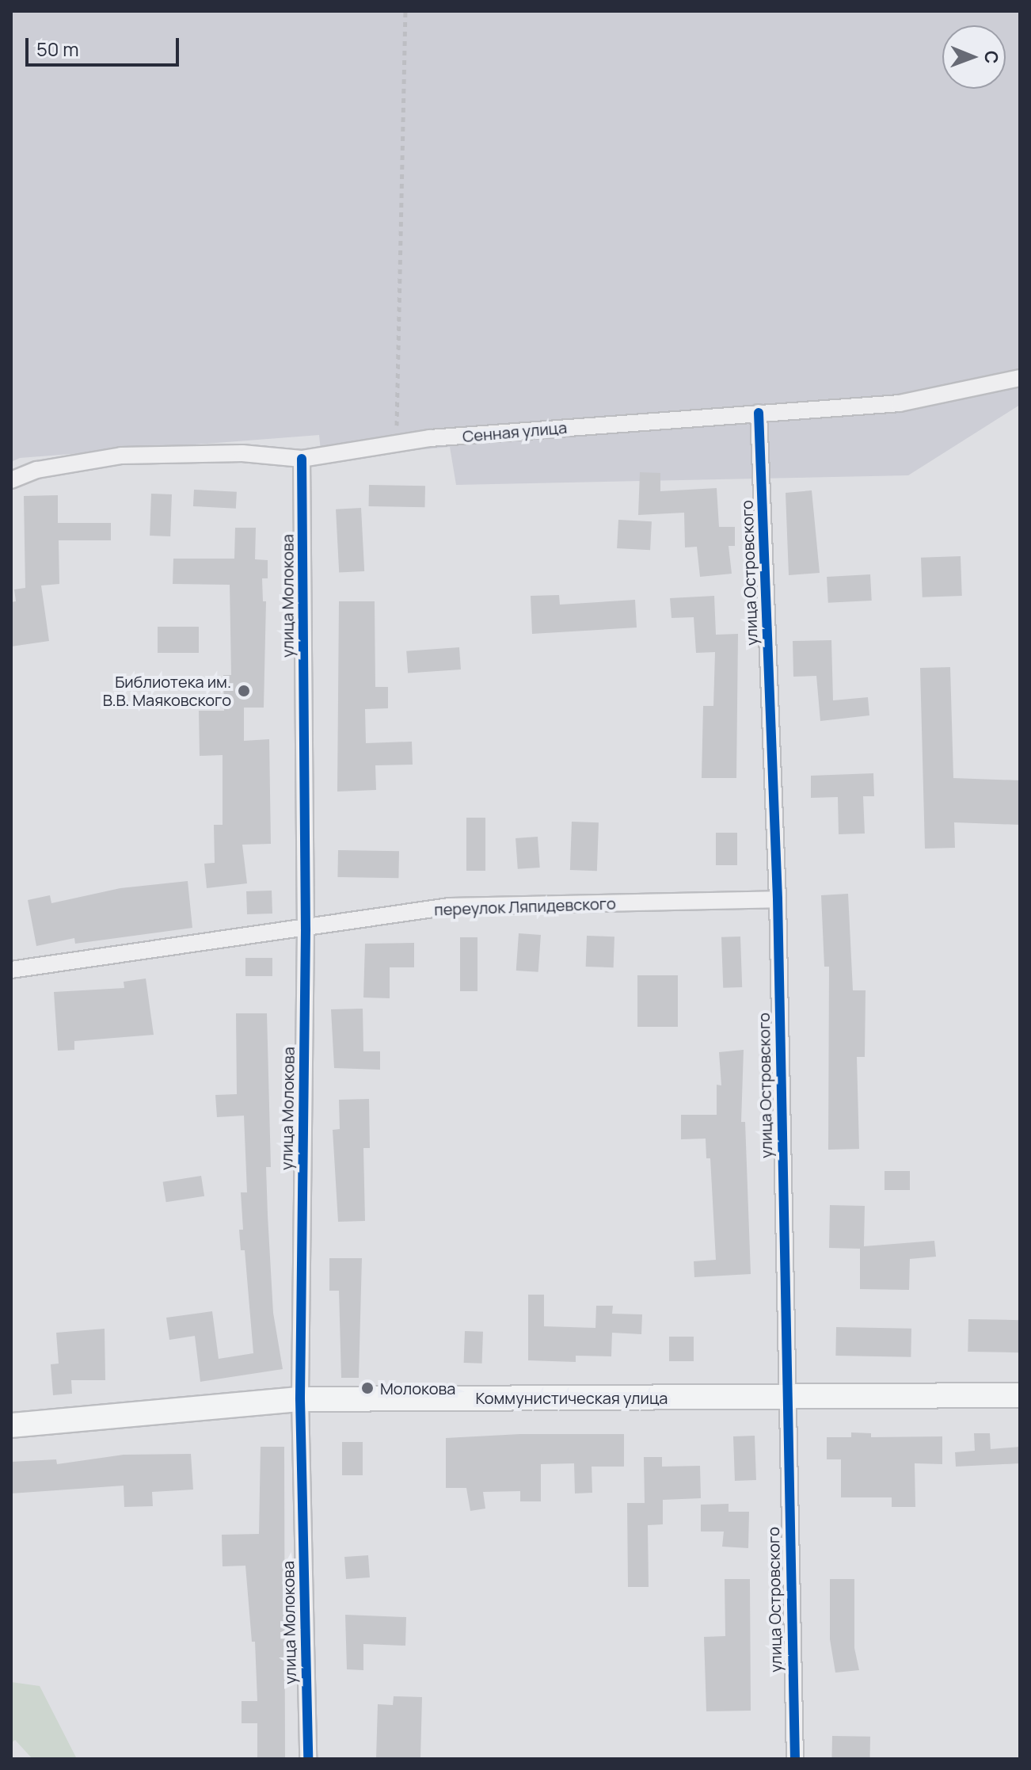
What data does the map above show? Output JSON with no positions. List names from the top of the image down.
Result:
{
  "streets": {
    "street": [
      "Сенная улица",
      "улица Островского",
      "улица Молокова",
      "переулок Ляпидевского",
      "Коммунистическая улица"
    ]
  },
  "crossings": [
    ["Сенная улица", "улица Островского"],
    ["Сенная улица", "улица Молокова"],
    ["улица Островского", "переулок Ляпидевского"],
    ["улица Островского", "Коммунистическая улица"],
    ["улица Молокова", "переулок Ляпидевского"],
    ["улица Молокова", "Коммунистическая улица"]
  ],
  "places": ["Библиотека им. В.В. Маяковского", "Молокова"],
  "scale_bar": "50 m",
  "north": "right"
}
